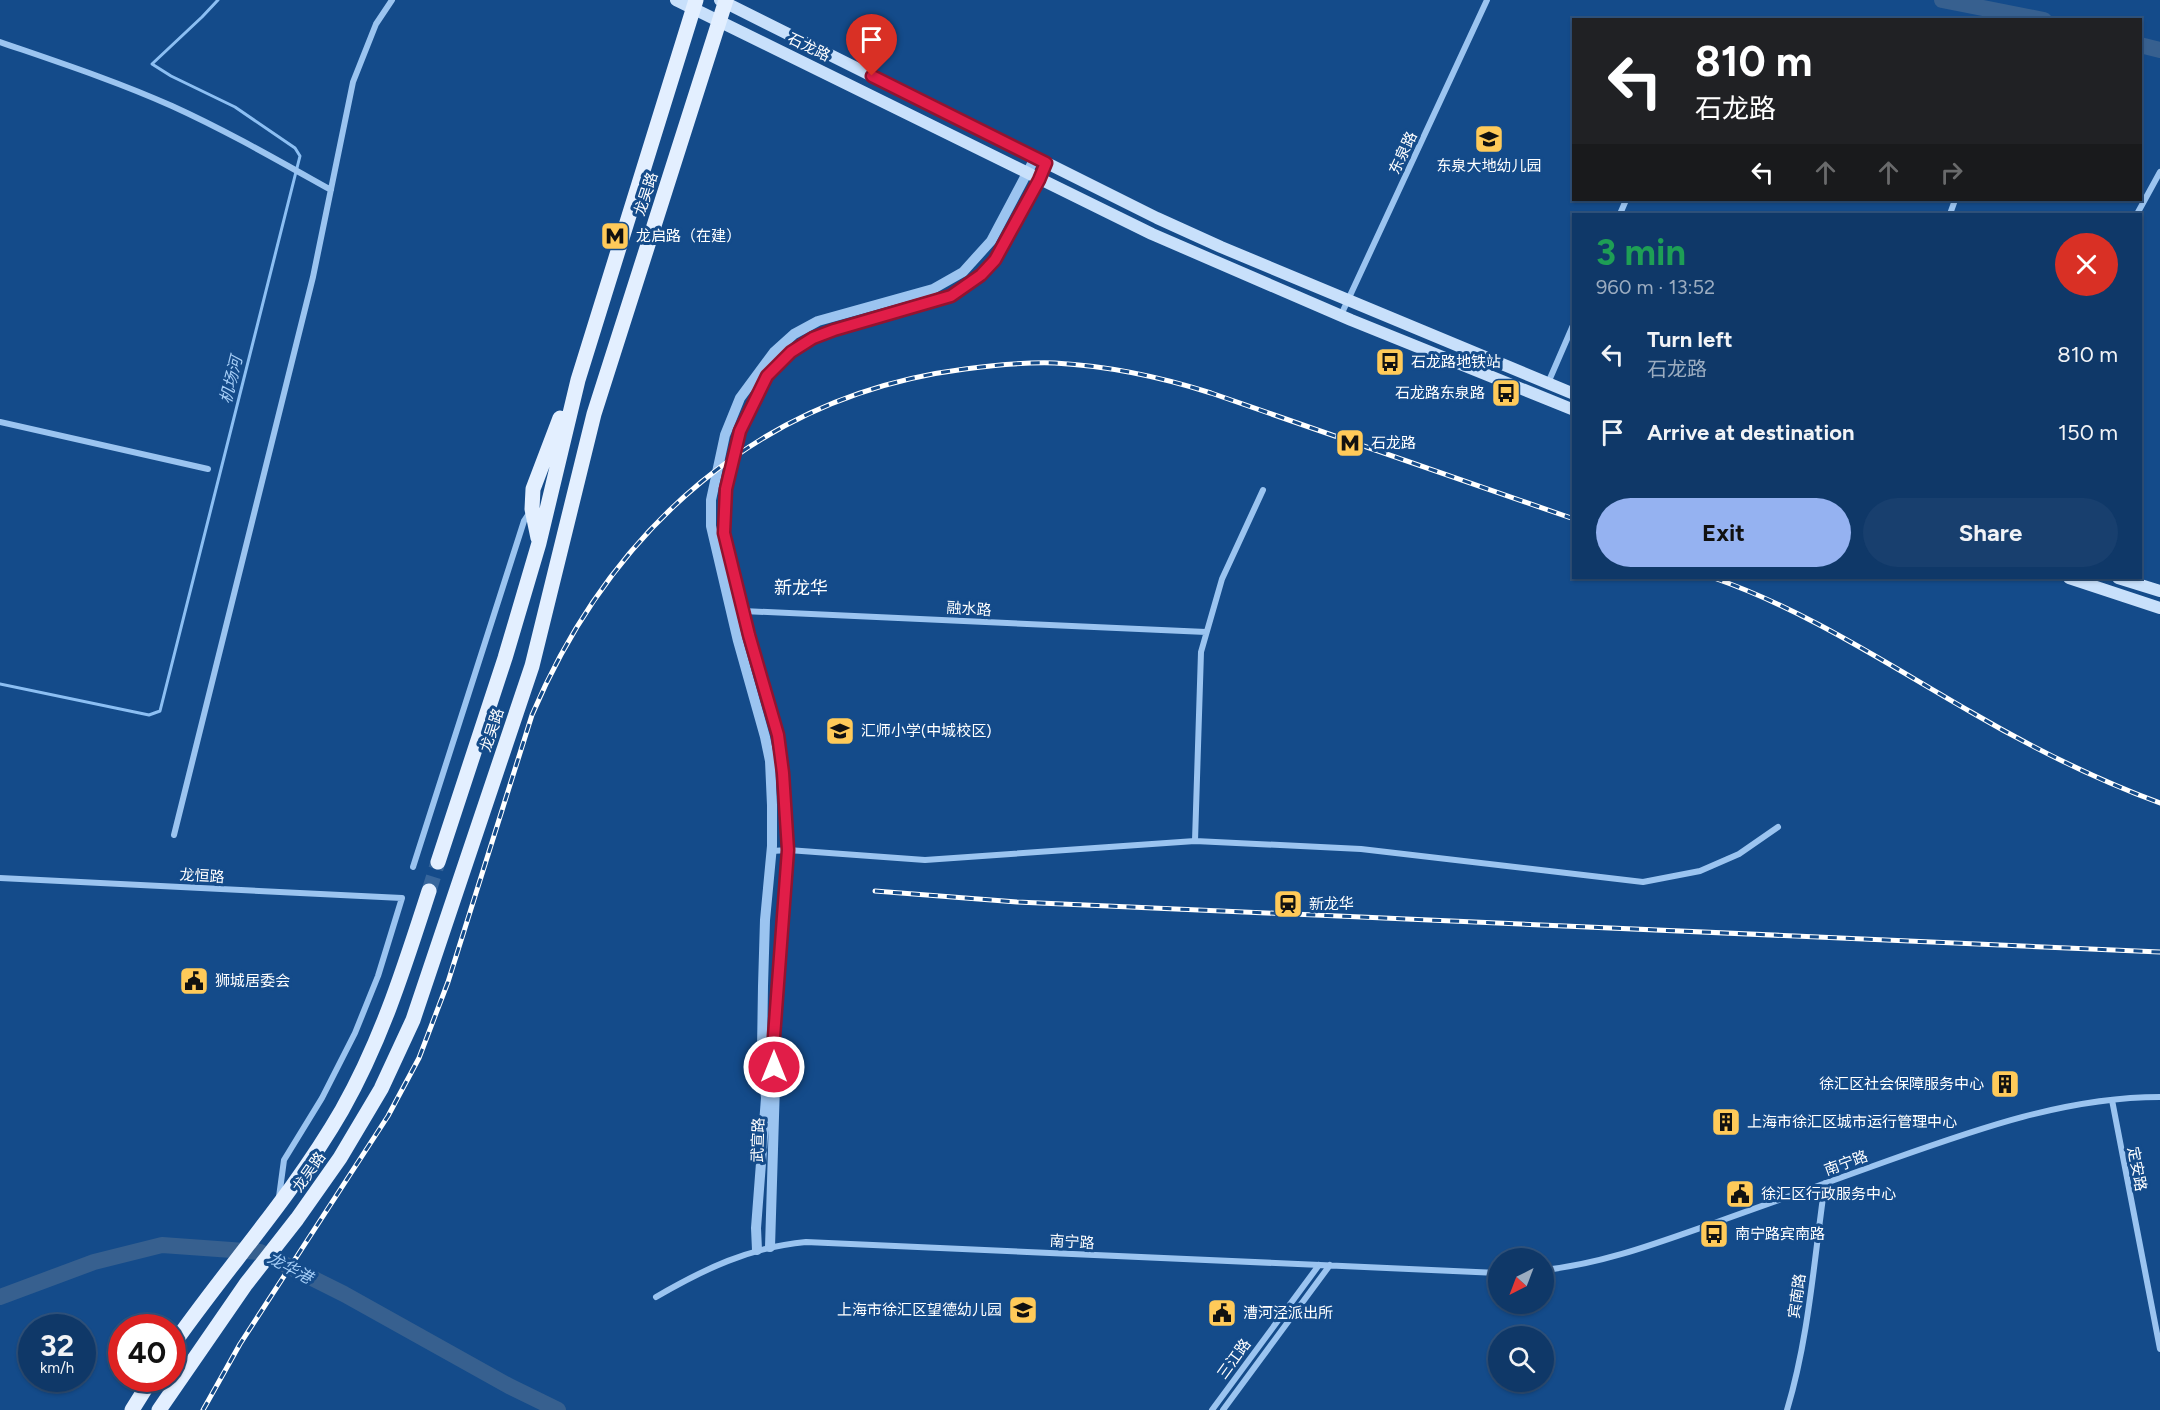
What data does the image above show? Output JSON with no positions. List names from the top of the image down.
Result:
{
  "streets": {
    "main road": ["石龙路", "龙吴路"],
    "street": [
      "东泉路",
      "融水路",
      "龙恒路",
      "武宣路",
      "南宁路",
      "定安路",
      "宾南路",
      "三江路"
    ]
  },
  "crossings": [
    ["石龙路", "东泉路"],
    ["石龙路", "龙吴路"],
    ["石龙路", "武宣路"],
    ["龙吴路", "龙恒路"],
    ["融水路", "武宣路"],
    ["武宣路", "南宁路"],
    ["南宁路", "定安路"],
    ["南宁路", "宾南路"],
    ["南宁路", "三江路"]
  ],
  "districts": ["新龙华"],
  "water": ["机场河", "龙华港"],
  "places": {
    "school or university": ["东泉大地幼儿园", "汇师小学(中城校区)", "上海市徐汇区望德幼儿园"],
    "metro station": ["龙启路（在建）", "石龙路"],
    "bus stop": ["石龙路地铁站", "石龙路东泉路", "南宁路宾南路"],
    "station": ["新龙华"],
    "public building": ["狮城居委会", "徐汇区行政服务中心", "漕河泾派出所"],
    "building": ["徐汇区社会保障服务中心", "上海市徐汇区城市运行管理中心"]
  },
  "north": "bottom left",
  "page": {
    "turn": ["810 m", "石龙路"],
    "heading": ["3 min", "960 m · 13:52"],
    "list": [
      {
        "name": "Turn left",
        "note": "石龙路",
        "value": "810 m"
      },
      {
        "name": "Arrive at destination",
        "value": "150 m"
      }
    ],
    "buttons": ["Exit", "Share"],
    "speed": "32 km/h",
    "limit": "40"
  }
}
